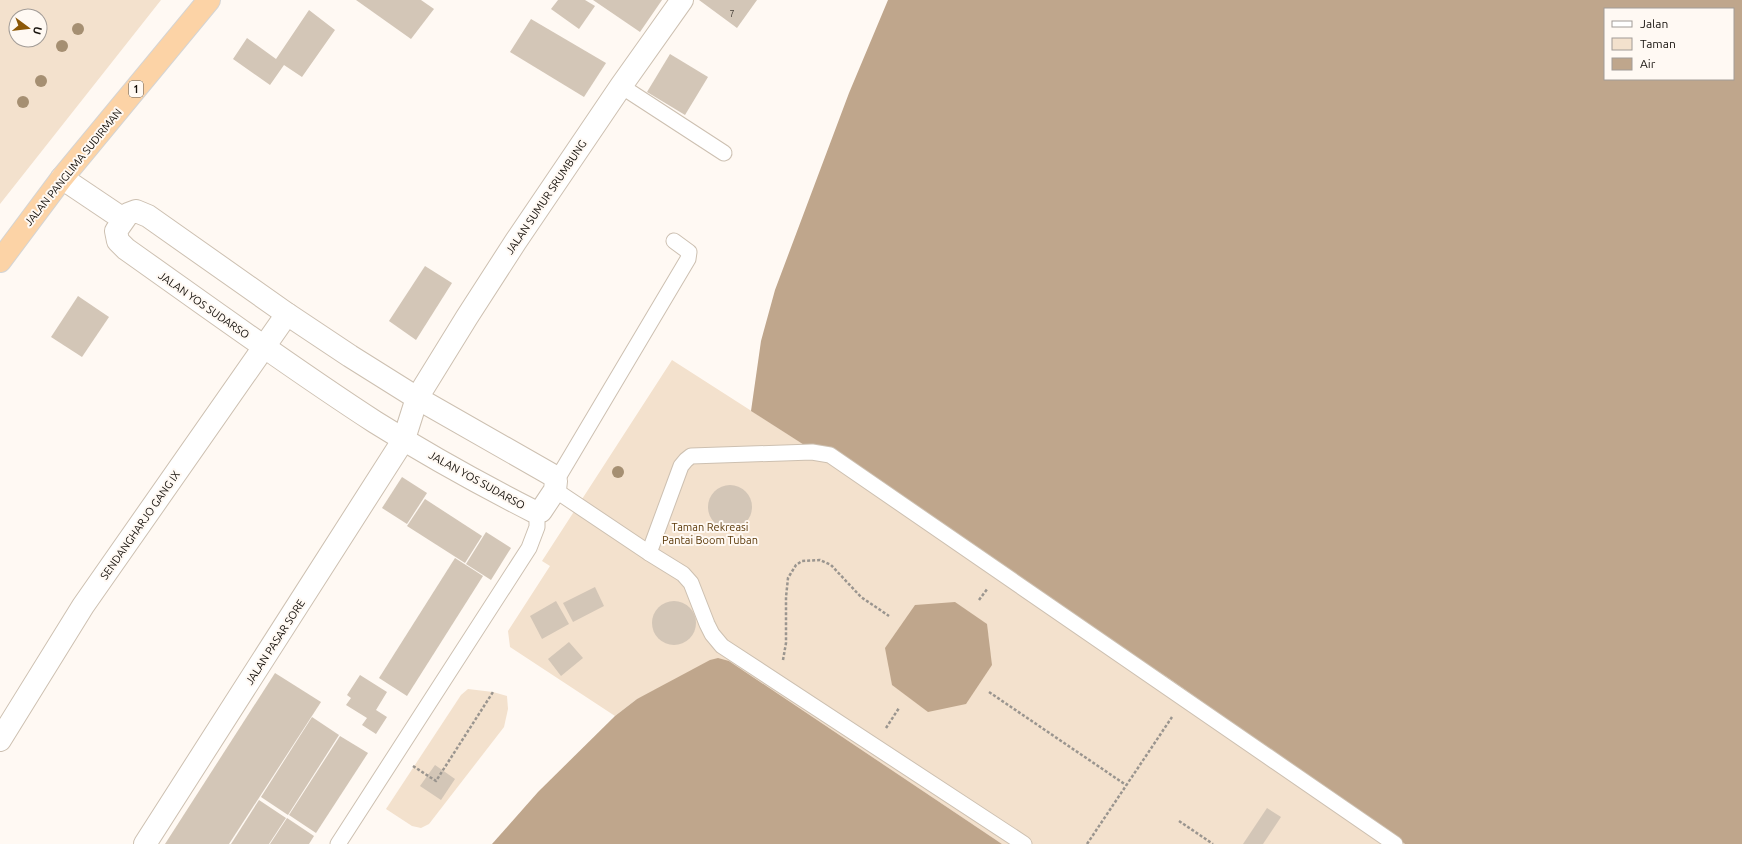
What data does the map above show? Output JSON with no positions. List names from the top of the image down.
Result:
{
  "streets": {
    "highway": ["1", "JALAN PANGLIMA SUDIRMAN"],
    "street": [
      "JALAN SUMUR SRUMBUNG",
      "JALAN YOS SUDARSO",
      "SENDANGHARJO GANG IX",
      "JALAN PASAR SORE"
    ]
  },
  "crossings": [
    ["JALAN SUMUR SRUMBUNG", "JALAN YOS SUDARSO"],
    ["JALAN SUMUR SRUMBUNG", "JALAN PASAR SORE"],
    ["JALAN YOS SUDARSO", "SENDANGHARJO GANG IX"],
    ["JALAN YOS SUDARSO", "JALAN PASAR SORE"]
  ],
  "parks": ["Taman Rekreasi Pantai Boom Tuban"],
  "house_numbers": ["7"],
  "legend": ["Jalan", "Taman", "Air"],
  "north": "right"
}
